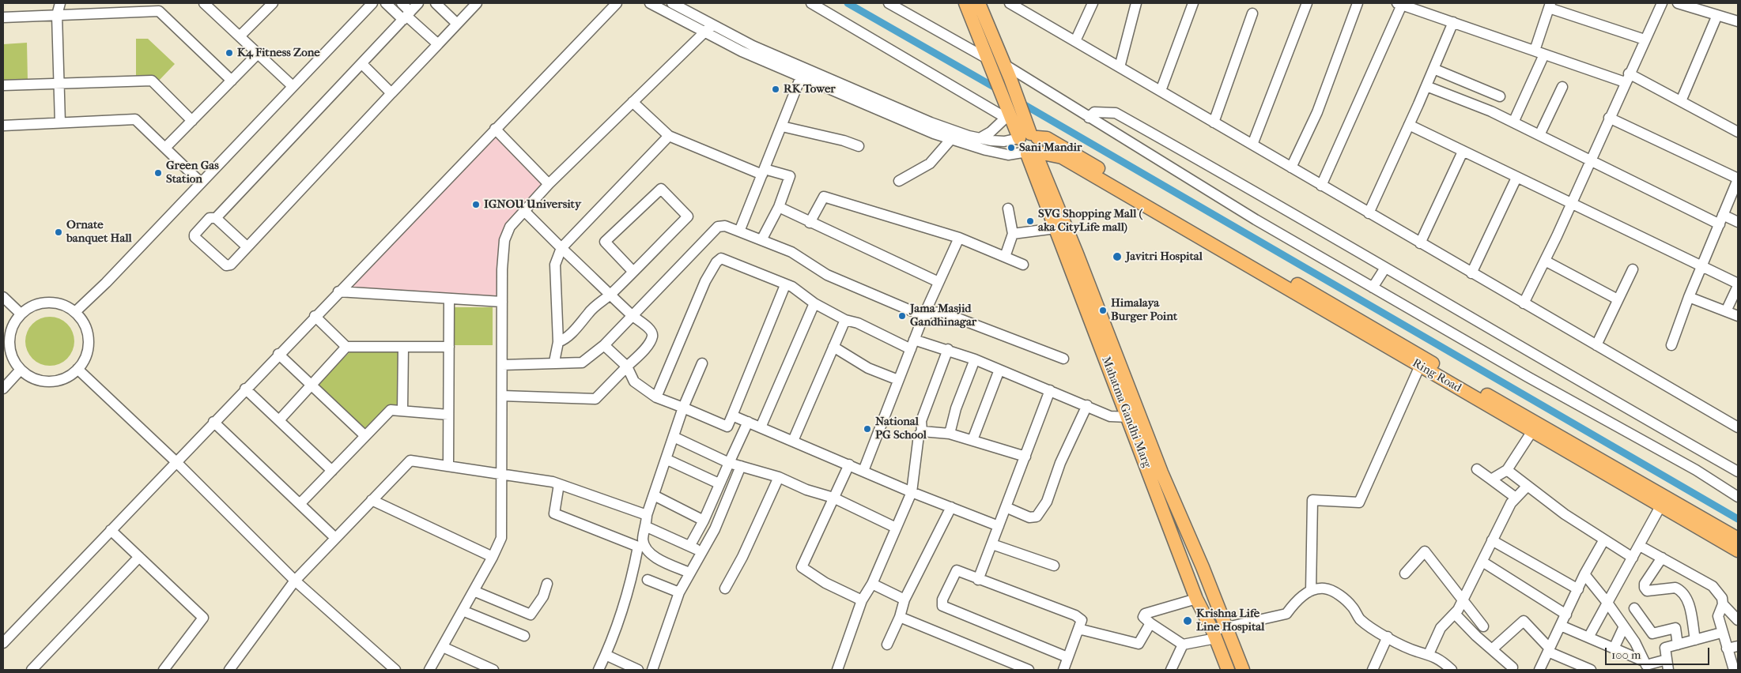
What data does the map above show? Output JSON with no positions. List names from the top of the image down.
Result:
{
  "streets": {
    "main road": ["Ring Road", "Mahatma Gandhi Marg"]
  },
  "crossings": [
    ["Ring Road", "Mahatma Gandhi Marg"]
  ],
  "places": [
    "K4 Fitness Zone",
    "RK Tower",
    "Sani Mandir",
    "Green Gas Station",
    "IGNOU University",
    "SVG Shopping Mall ( aka CityLife mall)",
    "Ornate banquet Hall",
    "Javitri Hospital",
    "Himalaya Burger Point",
    "Jama Masjid Gandhinagar",
    "National PG School",
    "Krishna Life Line Hospital"
  ],
  "scale_bar": "100 m"
}
